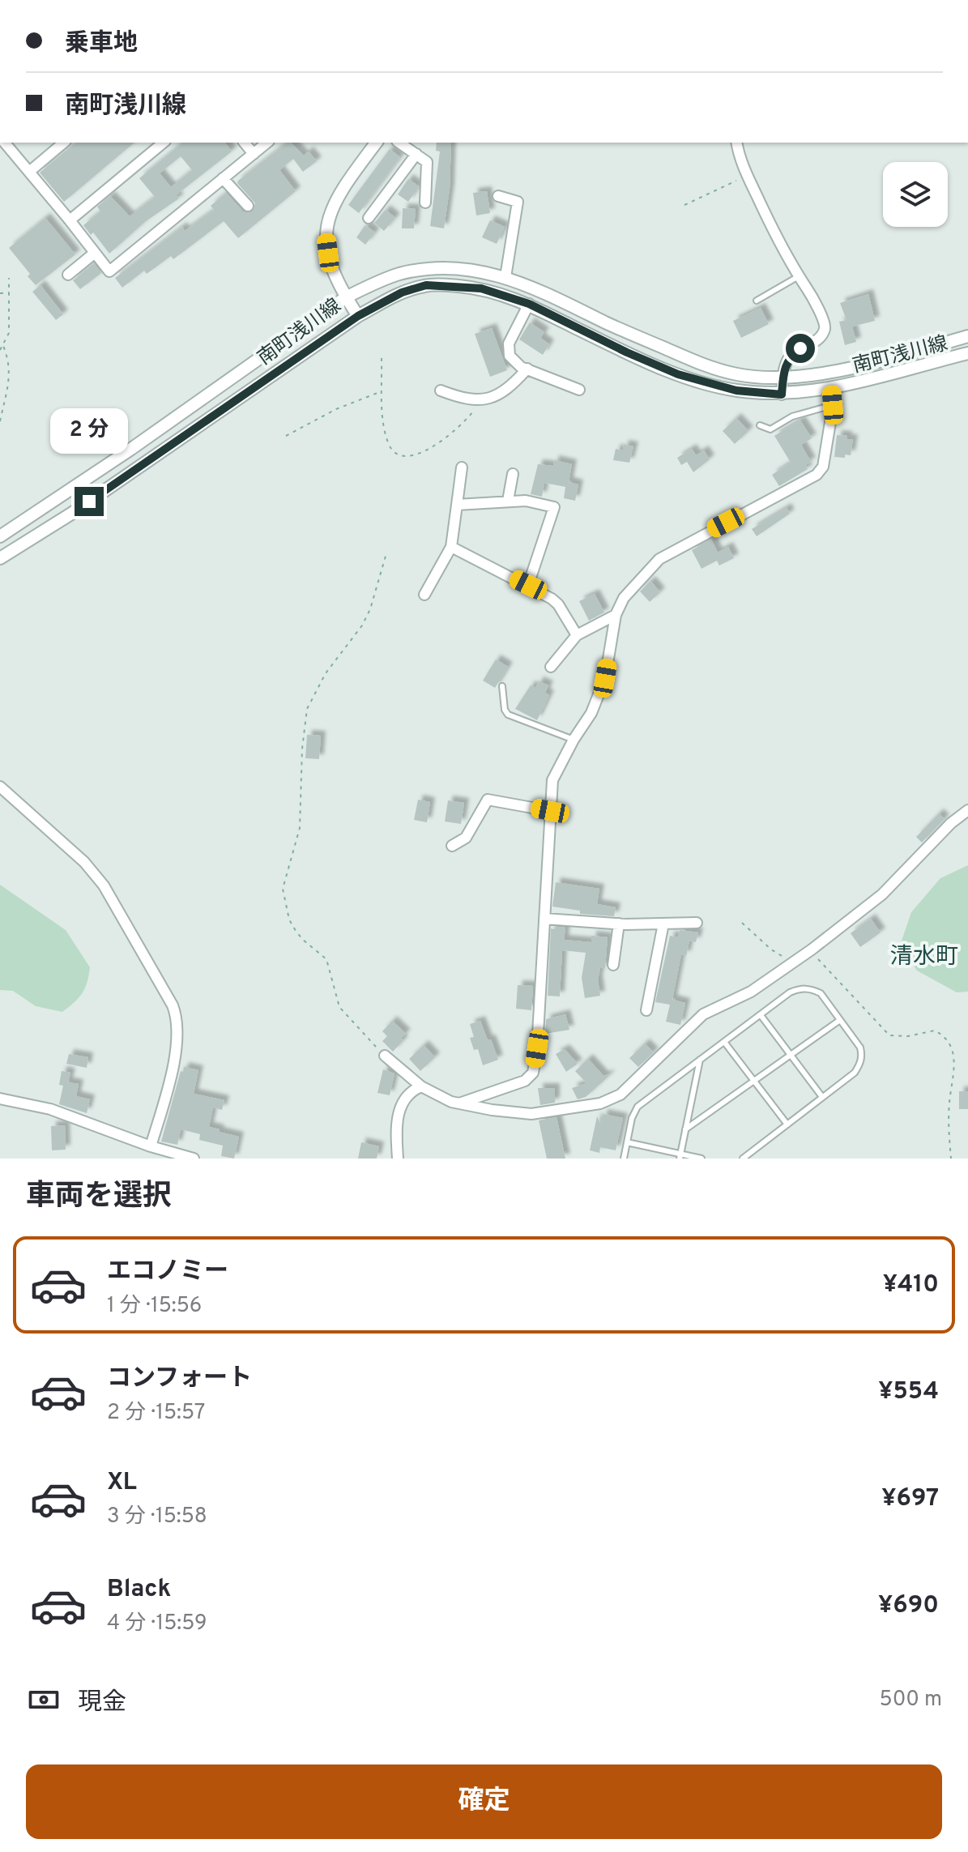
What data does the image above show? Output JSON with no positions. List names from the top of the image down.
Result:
{
  "streets": {
    "street": ["南町浅川線"]
  },
  "districts": ["清水町"],
  "page": {
    "banner": ["乗車地", "南町浅川線"],
    "bubble": "2 分",
    "heading": "車両を選択",
    "list": [
      {
        "name": "エコノミー",
        "note": "1 分 · 15:56",
        "value": "¥410"
      },
      {
        "name": "コンフォート",
        "note": "2 分 · 15:57",
        "value": "¥554"
      },
      {
        "name": "XL",
        "note": "3 分 · 15:58",
        "value": "¥697"
      },
      {
        "name": "Black",
        "note": "4 分 · 15:59",
        "value": "¥690"
      }
    ],
    "pay": ["現金", "500 m"],
    "buttons": "確定"
  }
}
